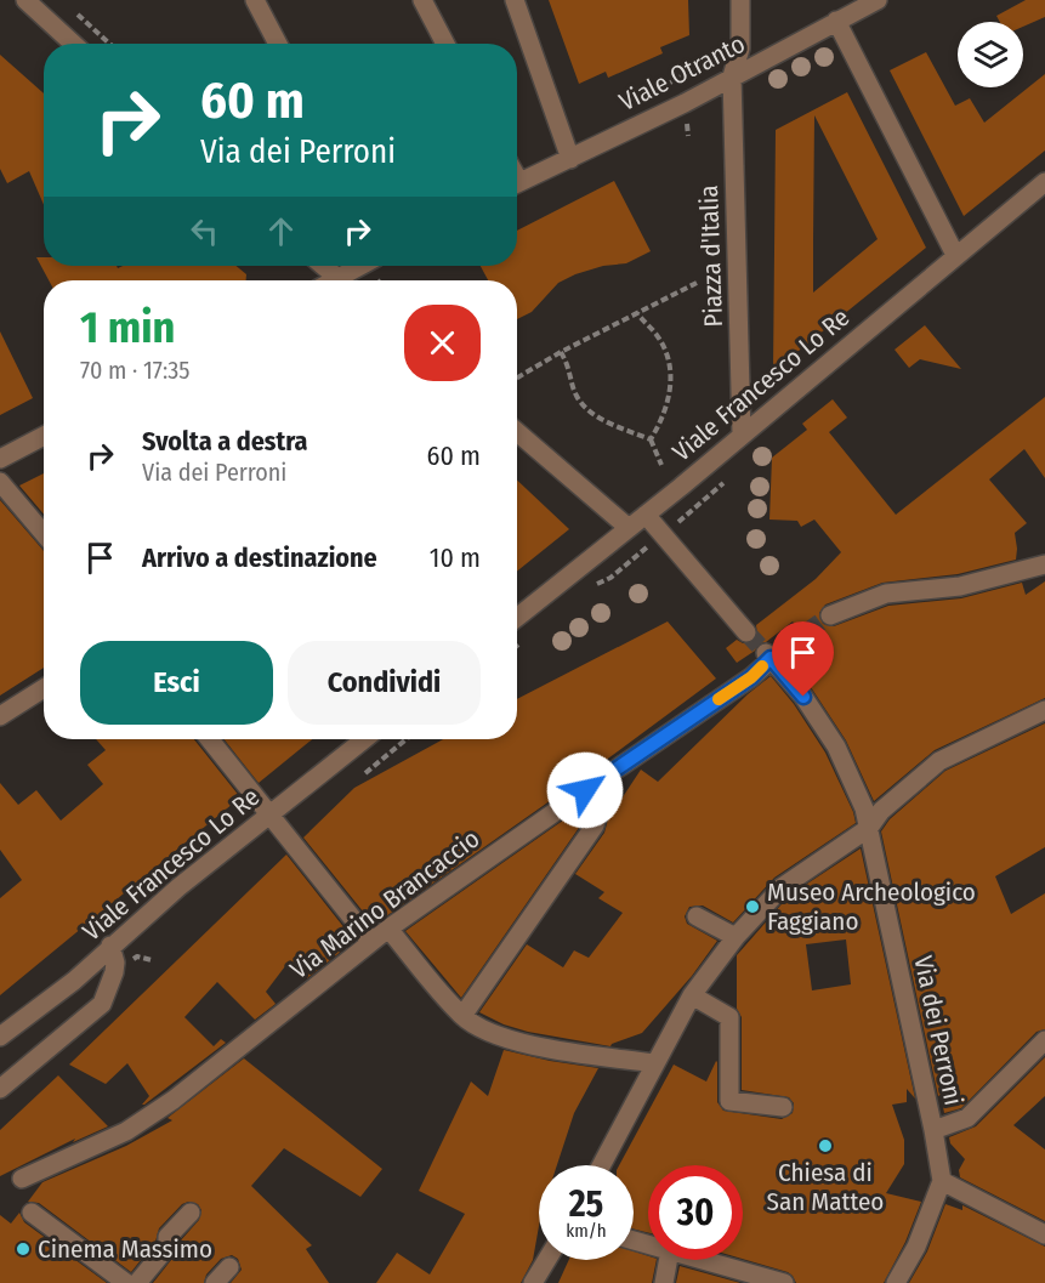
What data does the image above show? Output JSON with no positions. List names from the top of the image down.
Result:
{
  "streets": {
    "street": [
      "Viale Otranto",
      "Piazza d'Italia",
      "Viale Francesco Lo Re",
      "Via Marino Brancaccio",
      "Via dei Perroni"
    ]
  },
  "crossings": [
    ["Viale Otranto", "Piazza d'Italia"],
    ["Piazza d'Italia", "Viale Francesco Lo Re"],
    ["Via Marino Brancaccio", "Via dei Perroni"]
  ],
  "places": ["Museo Archeologico Faggiano", "Chiesa di San Matteo", "Cinema Massimo"],
  "page": {
    "turn": ["60 m", "Via dei Perroni"],
    "heading": ["1 min", "70 m · 17:35"],
    "list": [
      {
        "name": "Svolta a destra",
        "note": "Via dei Perroni",
        "value": "60 m"
      },
      {
        "name": "Arrivo a destinazione",
        "value": "10 m"
      }
    ],
    "buttons": ["Esci", "Condividi"],
    "speed": "25 km/h",
    "limit": "30"
  }
}
